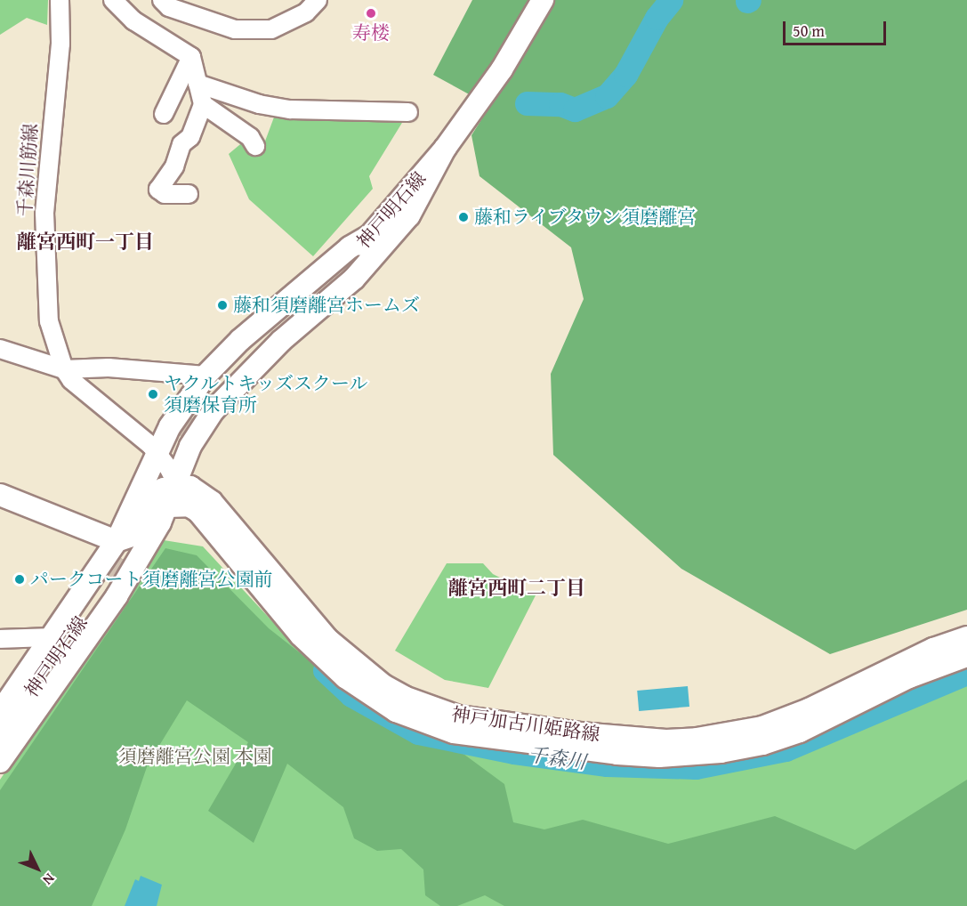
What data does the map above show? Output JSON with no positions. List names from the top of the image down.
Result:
{
  "streets": {
    "main road": ["神戸明石線", "神戸加古川姫路線"],
    "street": ["千森川筋線"]
  },
  "crossings": [
    ["千森川筋線", "神戸明石線"],
    ["千森川筋線", "神戸加古川姫路線"]
  ],
  "districts": ["離宮西町一丁目", "離宮西町二丁目"],
  "water": ["千森川"],
  "parks": ["須磨離宮公園 本園"],
  "places": [
    "寿楼",
    "藤和ライブタウン須磨離宮",
    "藤和須磨離宮ホームズ",
    "ヤクルトキッズスクール 須磨保育所",
    "パークコート須磨離宮公園前"
  ],
  "scale_bar": "50 m",
  "north": "bottom right"
}
